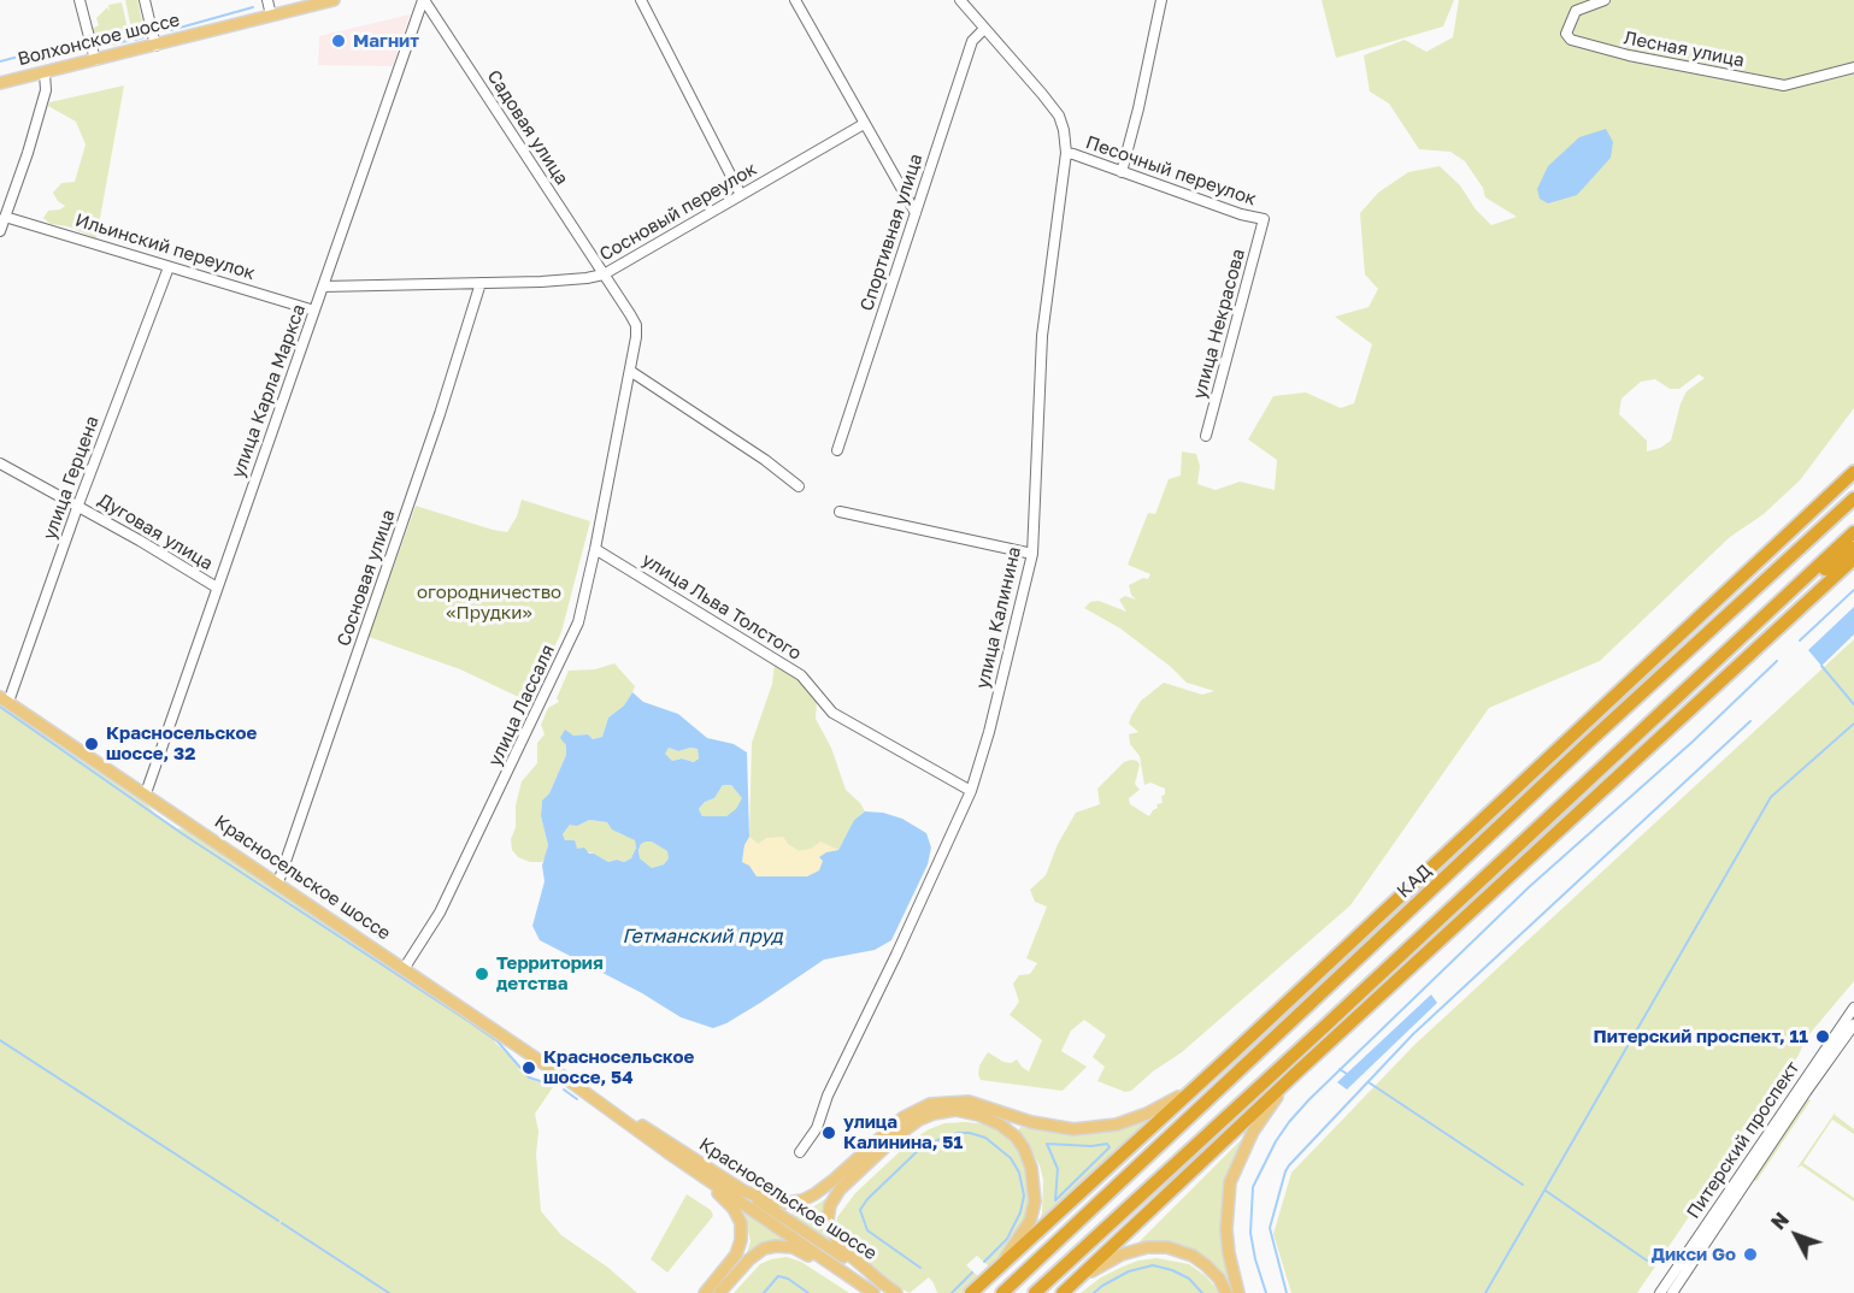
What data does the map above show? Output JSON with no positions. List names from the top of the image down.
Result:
{
  "streets": {
    "highway": ["КАД"],
    "main road": ["Волхонское шоссе", "Красносельское шоссе"],
    "street": [
      "Лесная улица",
      "Садовая улица",
      "Песочный переулок",
      "Сосновый переулок",
      "Спортивная улица",
      "Ильинский переулок",
      "улица Некрасова",
      "улица Карла Маркса",
      "улица Герцена",
      "Дуговая улица",
      "Сосновая улица",
      "улица Льва Толстого",
      "улица Калинина",
      "улица Лассаля",
      "Питерский проспект"
    ]
  },
  "crossings": [
    ["Садовая улица", "Сосновый переулок"],
    ["Садовая улица", "улица Карла Маркса"],
    ["Садовая улица", "улица Лассаля"],
    ["Песочный переулок", "улица Некрасова"],
    ["Песочный переулок", "улица Калинина"],
    ["Сосновый переулок", "улица Карла Маркса"],
    ["Сосновый переулок", "Сосновая улица"],
    ["Сосновый переулок", "улица Лассаля"],
    ["Спортивная улица", "улица Калинина"],
    ["Ильинский переулок", "улица Карла Маркса"],
    ["Ильинский переулок", "улица Герцена"],
    ["улица Карла Маркса", "Дуговая улица"],
    ["улица Карла Маркса", "Красносельское шоссе"],
    ["улица Герцена", "Дуговая улица"],
    ["улица Герцена", "Красносельское шоссе"],
    ["Сосновая улица", "Красносельское шоссе"],
    ["улица Льва Толстого", "улица Калинина"],
    ["улица Льва Толстого", "улица Лассаля"],
    ["улица Лассаля", "Красносельское шоссе"]
  ],
  "water": ["Гетманский пруд"],
  "parks": ["огородничество «Прудки»"],
  "places": [
    "Магнит",
    "Красносельское шоссе, 32",
    "Территория детства",
    "Питерский проспект, 11",
    "Красносельское шоссе, 54",
    "улица Калинина, 51",
    "Дикси Go"
  ],
  "north": "top left"
}
